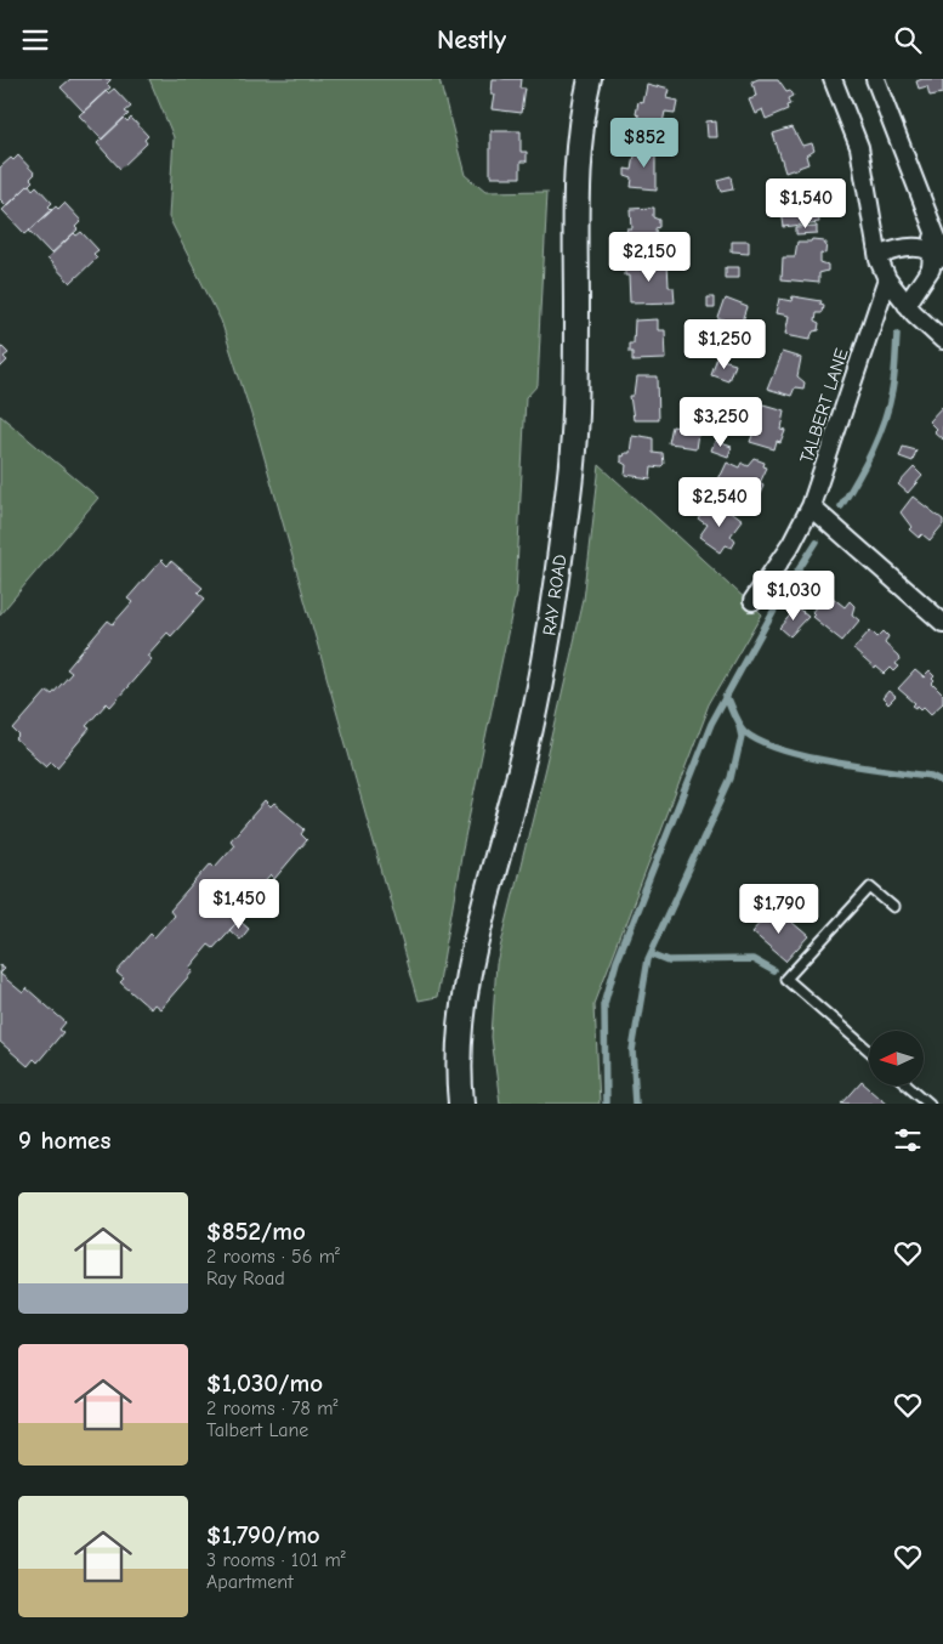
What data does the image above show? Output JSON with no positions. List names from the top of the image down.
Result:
{
  "streets": {
    "street": ["TALBERT LANE", "RAY ROAD"]
  },
  "north": "left",
  "page": {
    "header": "Nestly",
    "price": [
      "$852",
      "$1,540",
      "$2,150",
      "$1,250",
      "$3,250",
      "$2,540",
      "$1,030",
      "$1,450",
      "$1,790"
    ],
    "heading": "9 homes",
    "list": [
      {
        "name": "$852/mo",
        "note": "2 rooms · 56 m² · Ray Road"
      },
      {
        "name": "$1,030/mo",
        "note": "2 rooms · 78 m² · Talbert Lane"
      },
      {
        "name": "$1,790/mo",
        "note": "3 rooms · 101 m² · Apartment"
      }
    ]
  }
}
